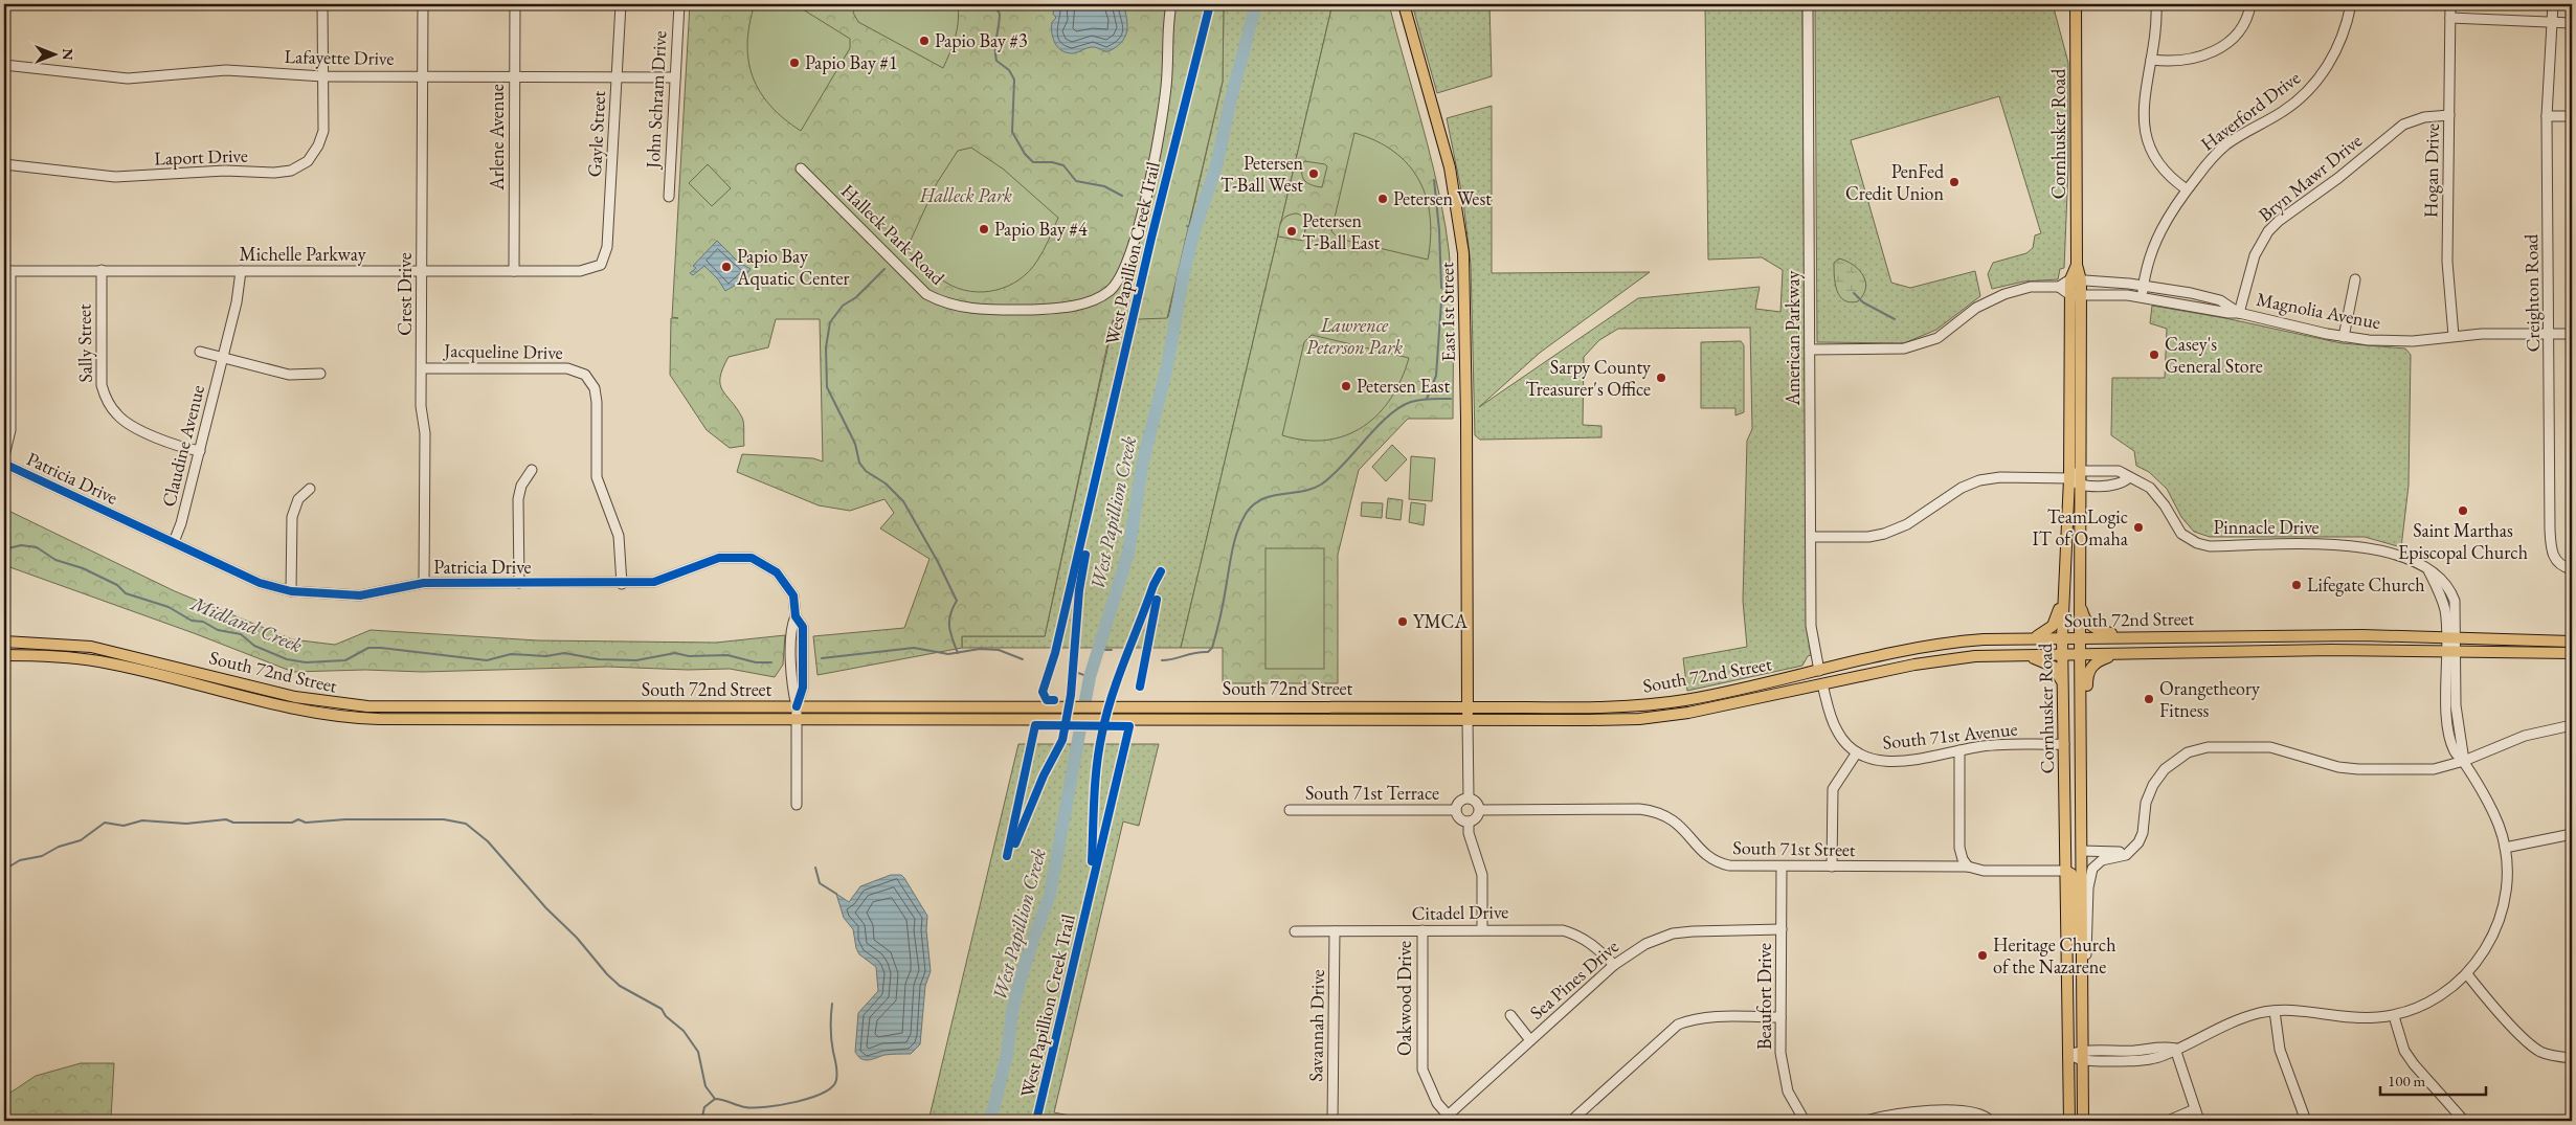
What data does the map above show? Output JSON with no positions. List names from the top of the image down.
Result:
{
  "streets": {
    "main road": ["Cornhusker Road", "East 1st Street", "South 72nd Street"],
    "street": [
      "Lafayette Drive",
      "John Schram Drive",
      "Haverford Drive",
      "Gayle Street",
      "Arlene Avenue",
      "Laport Drive",
      "Hogan Drive",
      "Bryn Mawr Drive",
      "Halleck Park Road",
      "Michelle Parkway",
      "Creighton Road",
      "Crest Drive",
      "Magnolia Avenue",
      "American Parkway",
      "Sally Street",
      "Jacqueline Drive",
      "Claudine Avenue",
      "Patricia Drive",
      "Pinnacle Drive",
      "South 71st Avenue",
      "South 71st Terrace",
      "South 71st Street",
      "Citadel Drive",
      "Sea Pines Drive",
      "Beaufort Drive",
      "Oakwood Drive",
      "Savannah Drive"
    ],
    "cycle path": ["West Papillion Creek Trail"]
  },
  "crossings": [
    ["Lafayette Drive", "John Schram Drive"],
    ["Lafayette Drive", "Gayle Street"],
    ["Lafayette Drive", "Arlene Avenue"],
    ["Lafayette Drive", "Laport Drive"],
    ["Lafayette Drive", "Crest Drive"],
    ["Haverford Drive", "Magnolia Avenue"],
    ["Gayle Street", "Michelle Parkway"],
    ["Cornhusker Road", "Magnolia Avenue"],
    ["Cornhusker Road", "Pinnacle Drive"],
    ["Cornhusker Road", "South 72nd Street"],
    ["Cornhusker Road", "South 71st Avenue"],
    ["Cornhusker Road", "South 71st Street"],
    ["Arlene Avenue", "Michelle Parkway"],
    ["Hogan Drive", "Bryn Mawr Drive"],
    ["Hogan Drive", "Magnolia Avenue"],
    ["Bryn Mawr Drive", "Magnolia Avenue"],
    ["Michelle Parkway", "Crest Drive"],
    ["Michelle Parkway", "Sally Street"],
    ["Michelle Parkway", "Claudine Avenue"],
    ["Creighton Road", "Magnolia Avenue"],
    ["Crest Drive", "Jacqueline Drive"],
    ["Crest Drive", "Patricia Drive"],
    ["East 1st Street", "South 72nd Street"],
    ["American Parkway", "South 72nd Street"],
    ["Sally Street", "Claudine Avenue"],
    ["Jacqueline Drive", "Patricia Drive"],
    ["Claudine Avenue", "Patricia Drive"],
    ["Patricia Drive", "South 72nd Street"],
    ["Pinnacle Drive", "South 72nd Street"],
    ["South 72nd Street", "South 71st Avenue"],
    ["South 71st Terrace", "South 71st Street"],
    ["South 71st Street", "Beaufort Drive"],
    ["Citadel Drive", "Sea Pines Drive"],
    ["Citadel Drive", "Oakwood Drive"],
    ["Citadel Drive", "Savannah Drive"],
    ["Sea Pines Drive", "Beaufort Drive"],
    ["Sea Pines Drive", "Oakwood Drive"]
  ],
  "water": ["West Papillion Creek", "Midland Creek"],
  "parks": ["Halleck Park", "Lawrence Peterson Park"],
  "places": [
    "Papio Bay #3",
    "Papio Bay #1",
    "Petersen T-Ball West",
    "PenFed Credit Union",
    "Petersen West",
    "Papio Bay #4",
    "Petersen T-Ball East",
    "Papio Bay Aquatic Center",
    "Casey's General Store",
    "Sarpy County Treasurer's Office",
    "Petersen East",
    "Saint Marthas Episcopal Church",
    "TeamLogic IT of Omaha",
    "Lifegate Church",
    "YMCA",
    "Orangetheory Fitness",
    "Heritage Church of the Nazarene"
  ],
  "scale_bar": "100 m",
  "north": "right"
}
